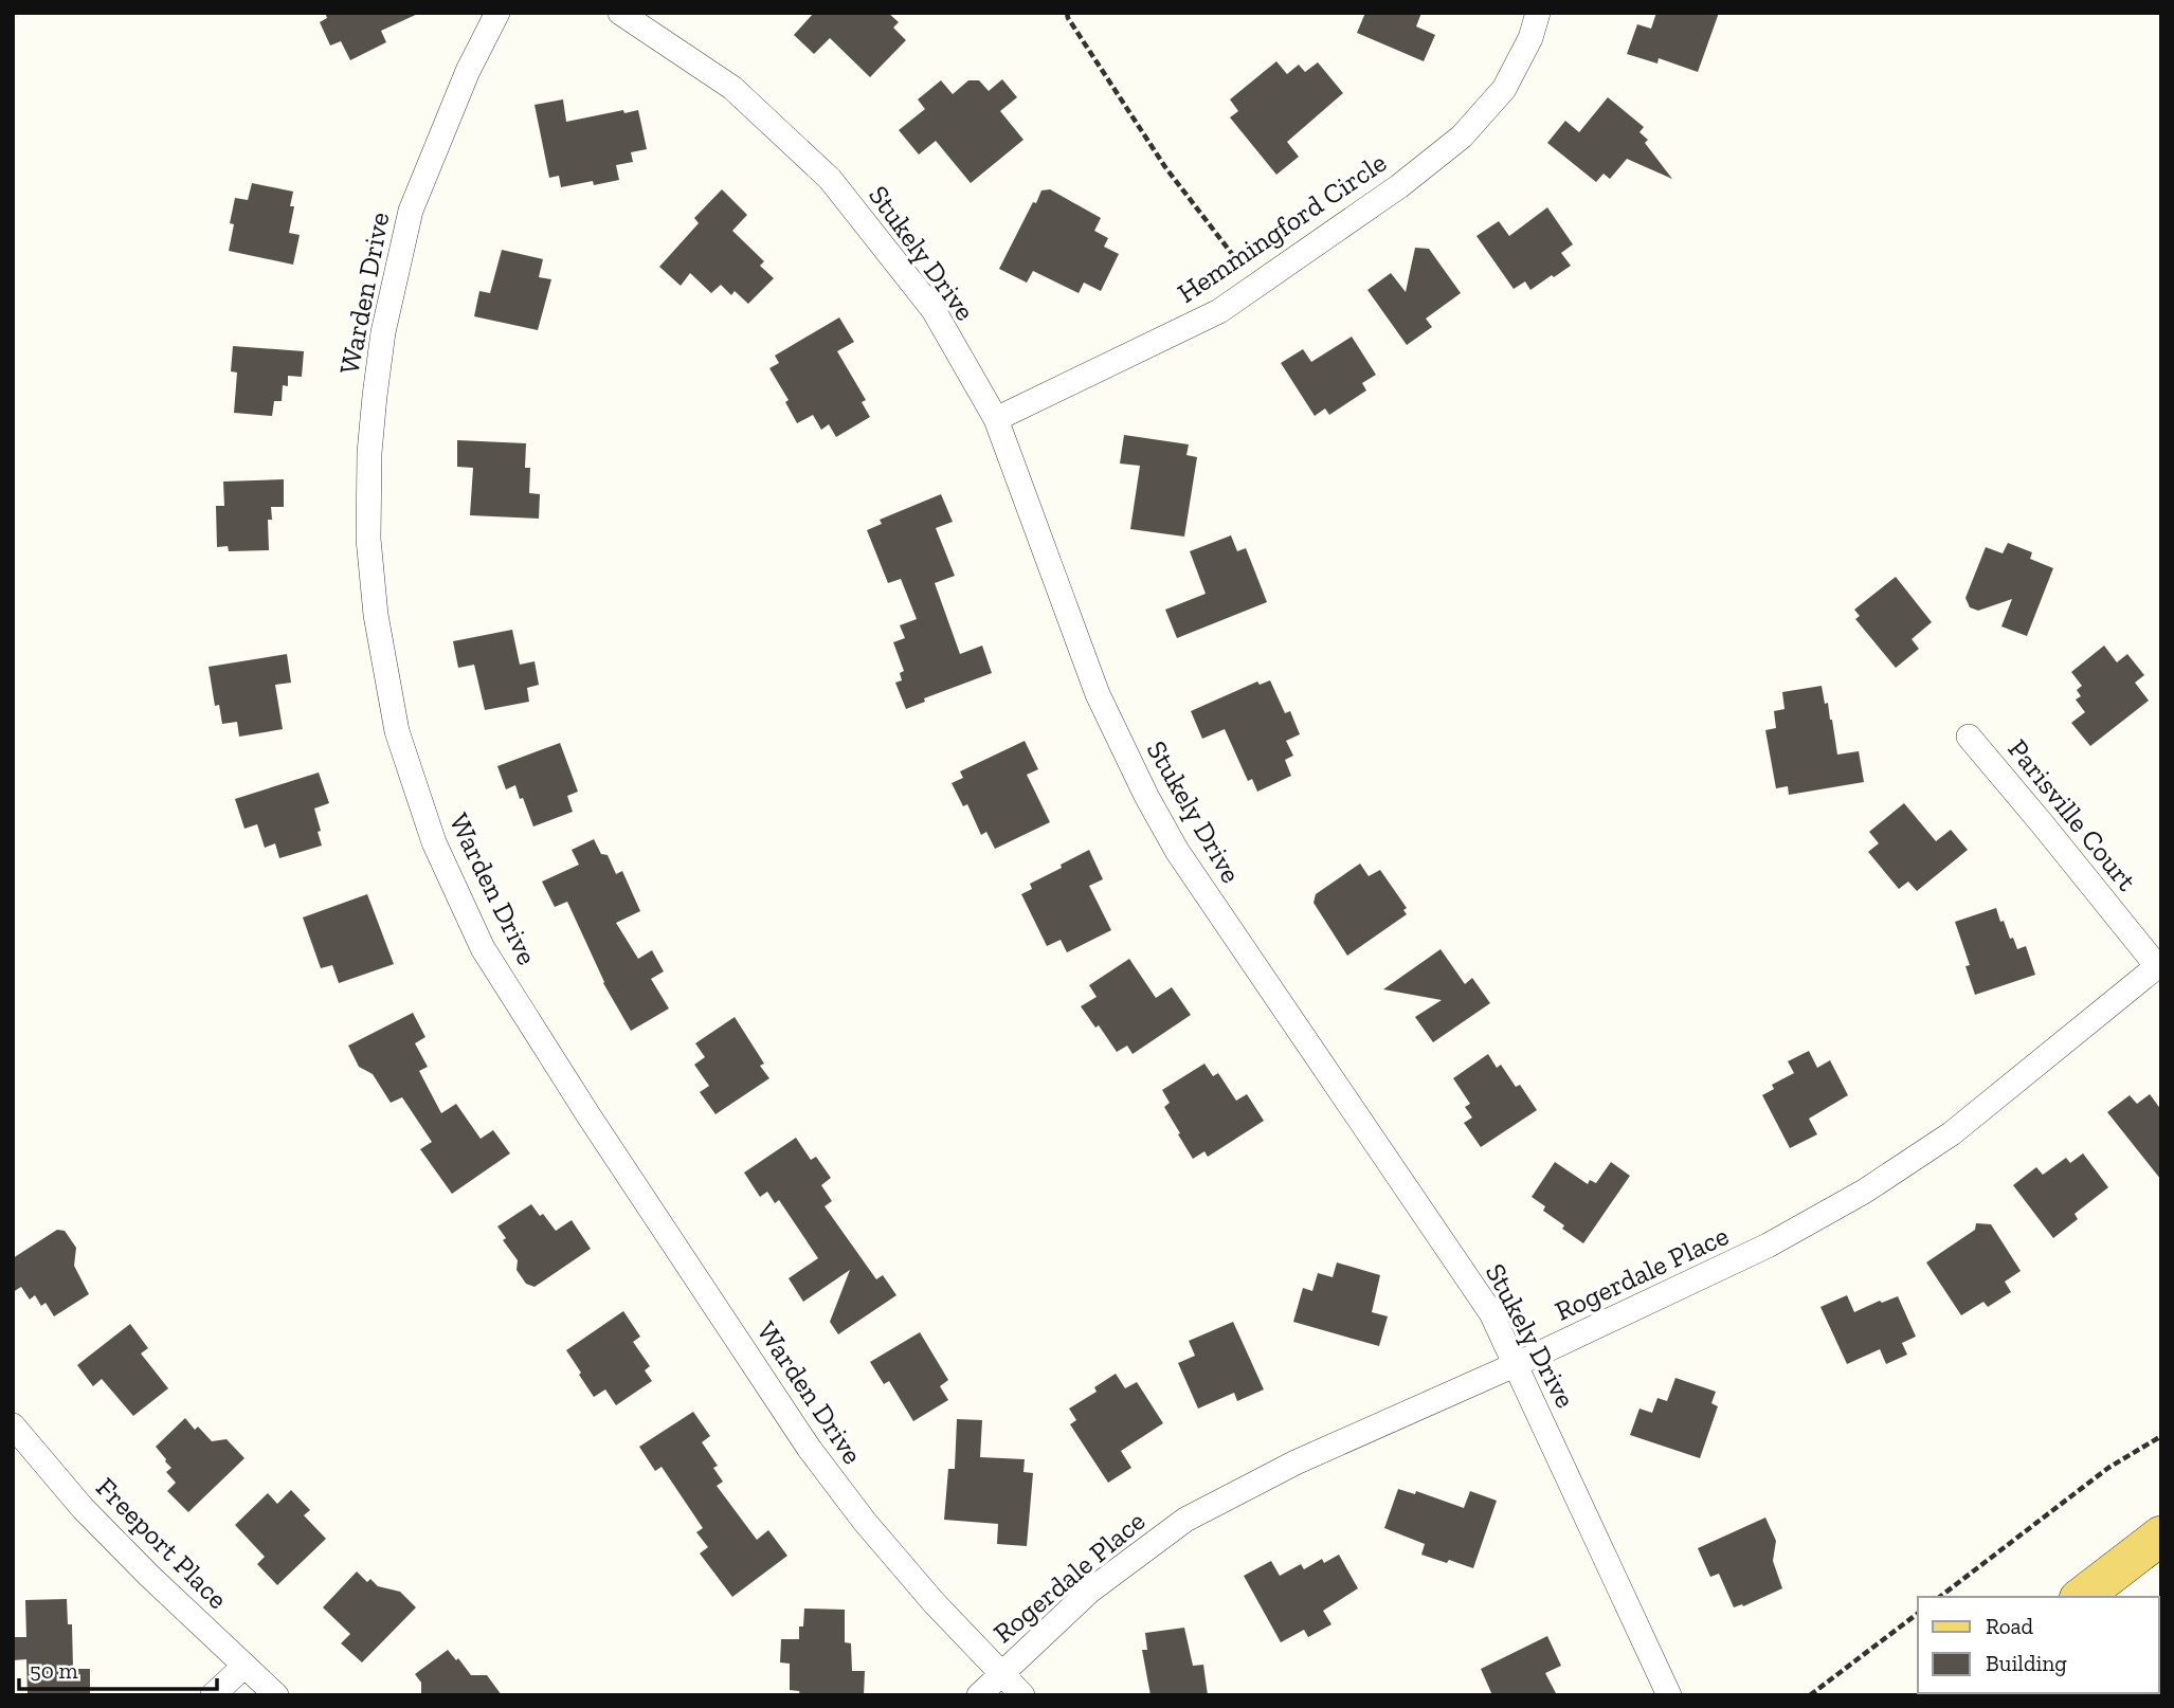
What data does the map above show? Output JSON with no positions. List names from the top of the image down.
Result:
{
  "streets": {
    "street": [
      "Hemmingford Circle",
      "Stukely Drive",
      "Warden Drive",
      "Parisville Court",
      "Rogerdale Place",
      "Freeport Place"
    ]
  },
  "crossings": [
    ["Hemmingford Circle", "Stukely Drive"],
    ["Stukely Drive", "Rogerdale Place"],
    ["Warden Drive", "Rogerdale Place"],
    ["Parisville Court", "Rogerdale Place"]
  ],
  "legend": ["Road", "Building"],
  "scale_bar": "50 m"
}
